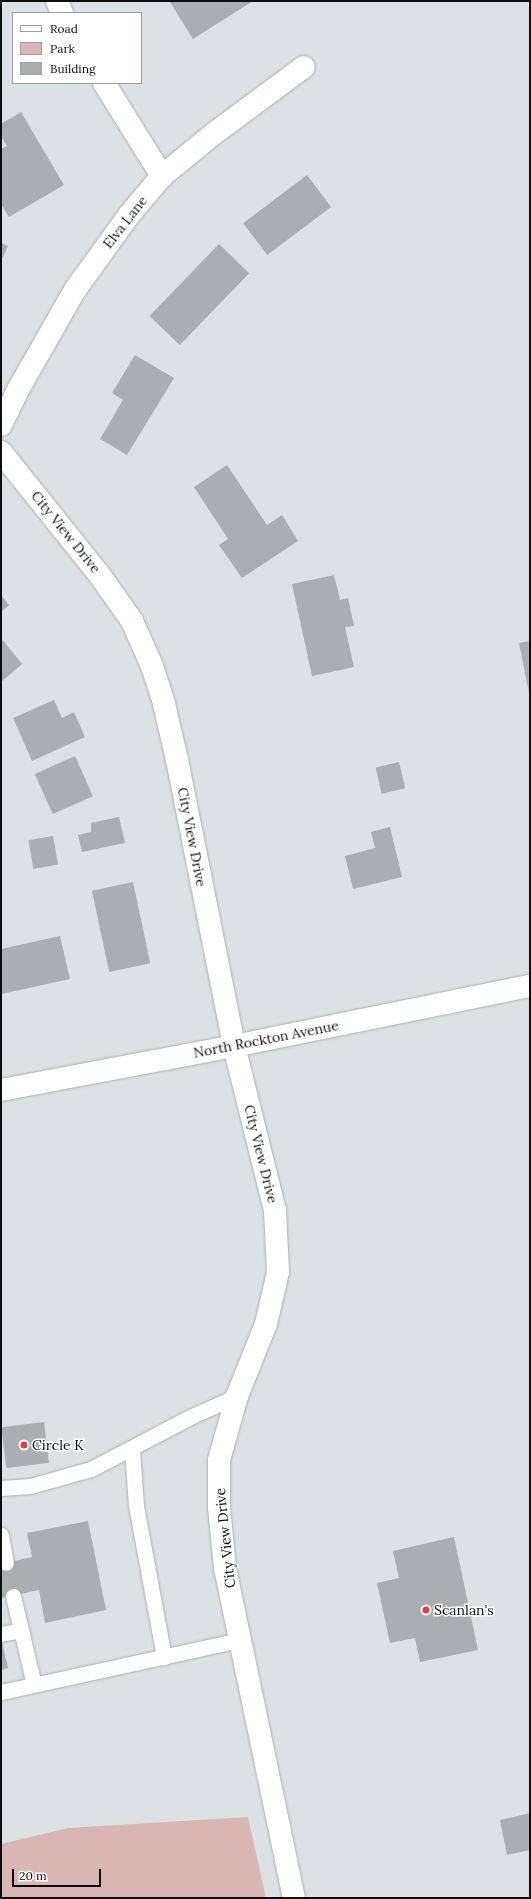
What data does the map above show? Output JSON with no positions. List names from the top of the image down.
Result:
{
  "streets": {
    "street": ["Elva Lane", "City View Drive", "North Rockton Avenue"]
  },
  "crossings": [
    ["City View Drive", "North Rockton Avenue"]
  ],
  "places": ["Circle K", "Scanlan's"],
  "legend": ["Road", "Park", "Building"],
  "scale_bar": "20 m"
}
